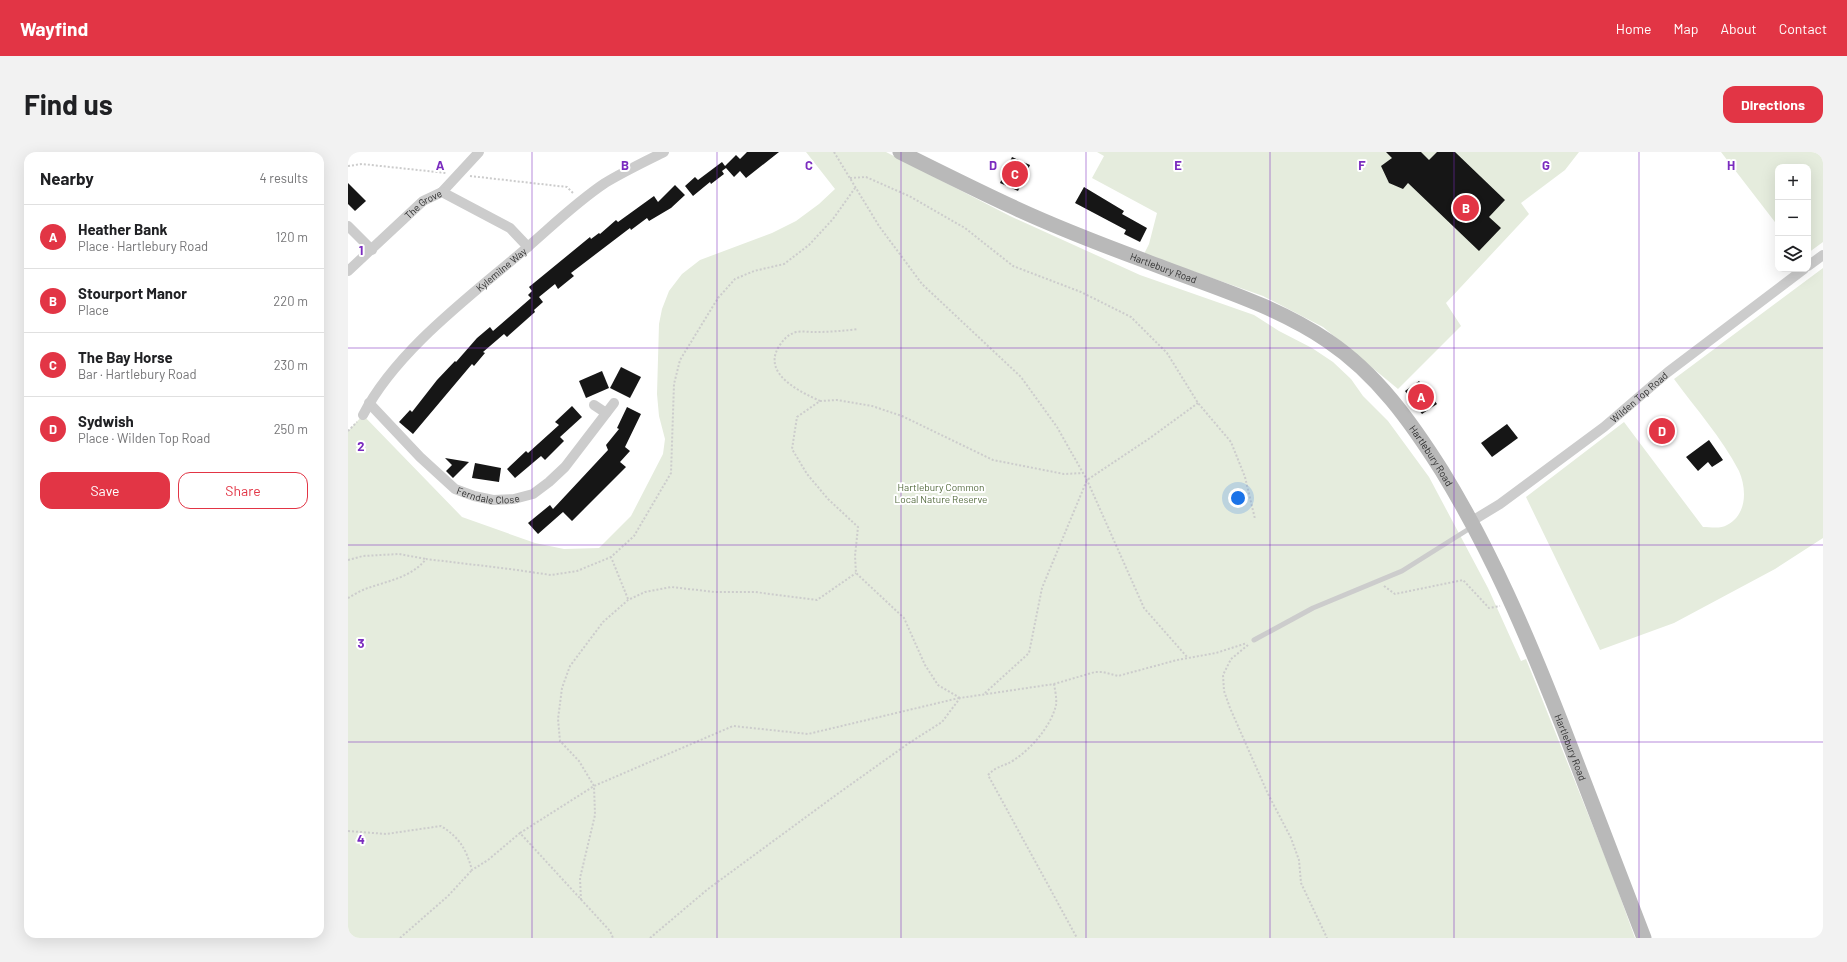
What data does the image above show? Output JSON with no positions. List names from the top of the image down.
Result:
{
  "streets": {
    "main road": ["Hartlebury Road"],
    "street": [
      "The Grove",
      "Kylemilne Way",
      "Wilden Top Road",
      "Ferndale Close"
    ]
  },
  "crossings": [
    ["The Grove", "Kylemilne Way"],
    ["Hartlebury Road", "Wilden Top Road"],
    ["Kylemilne Way", "Ferndale Close"]
  ],
  "parks": ["Hartlebury Common Local Nature Reserve"],
  "page": {
    "header": "Wayfind",
    "nav": [
      "Home",
      "Map",
      "About",
      "Contact"
    ],
    "buttons": [
      "Directions",
      ["Save", "Share"]
    ],
    "title": "Find us",
    "heading": ["Nearby", "4 results"],
    "pins": [
      "C",
      "B",
      "A",
      "D"
    ],
    "map_buttons": ["+", "−"],
    "list": [
      {
        "mark": "A",
        "name": "Heather Bank",
        "note": "Place · Hartlebury Road",
        "value": "120 m"
      },
      {
        "mark": "B",
        "name": "Stourport Manor",
        "note": "Place",
        "value": "220 m"
      },
      {
        "mark": "C",
        "name": "The Bay Horse",
        "note": "Bar · Hartlebury Road",
        "value": "230 m"
      },
      {
        "mark": "D",
        "name": "Sydwish",
        "note": "Place · Wilden Top Road",
        "value": "250 m"
      }
    ]
  },
  "grid": {
    "columns": [
      "A",
      "B",
      "C",
      "D",
      "E",
      "F",
      "G",
      "H"
    ],
    "rows": [
      "1",
      "2",
      "3",
      "4"
    ]
  }
}
